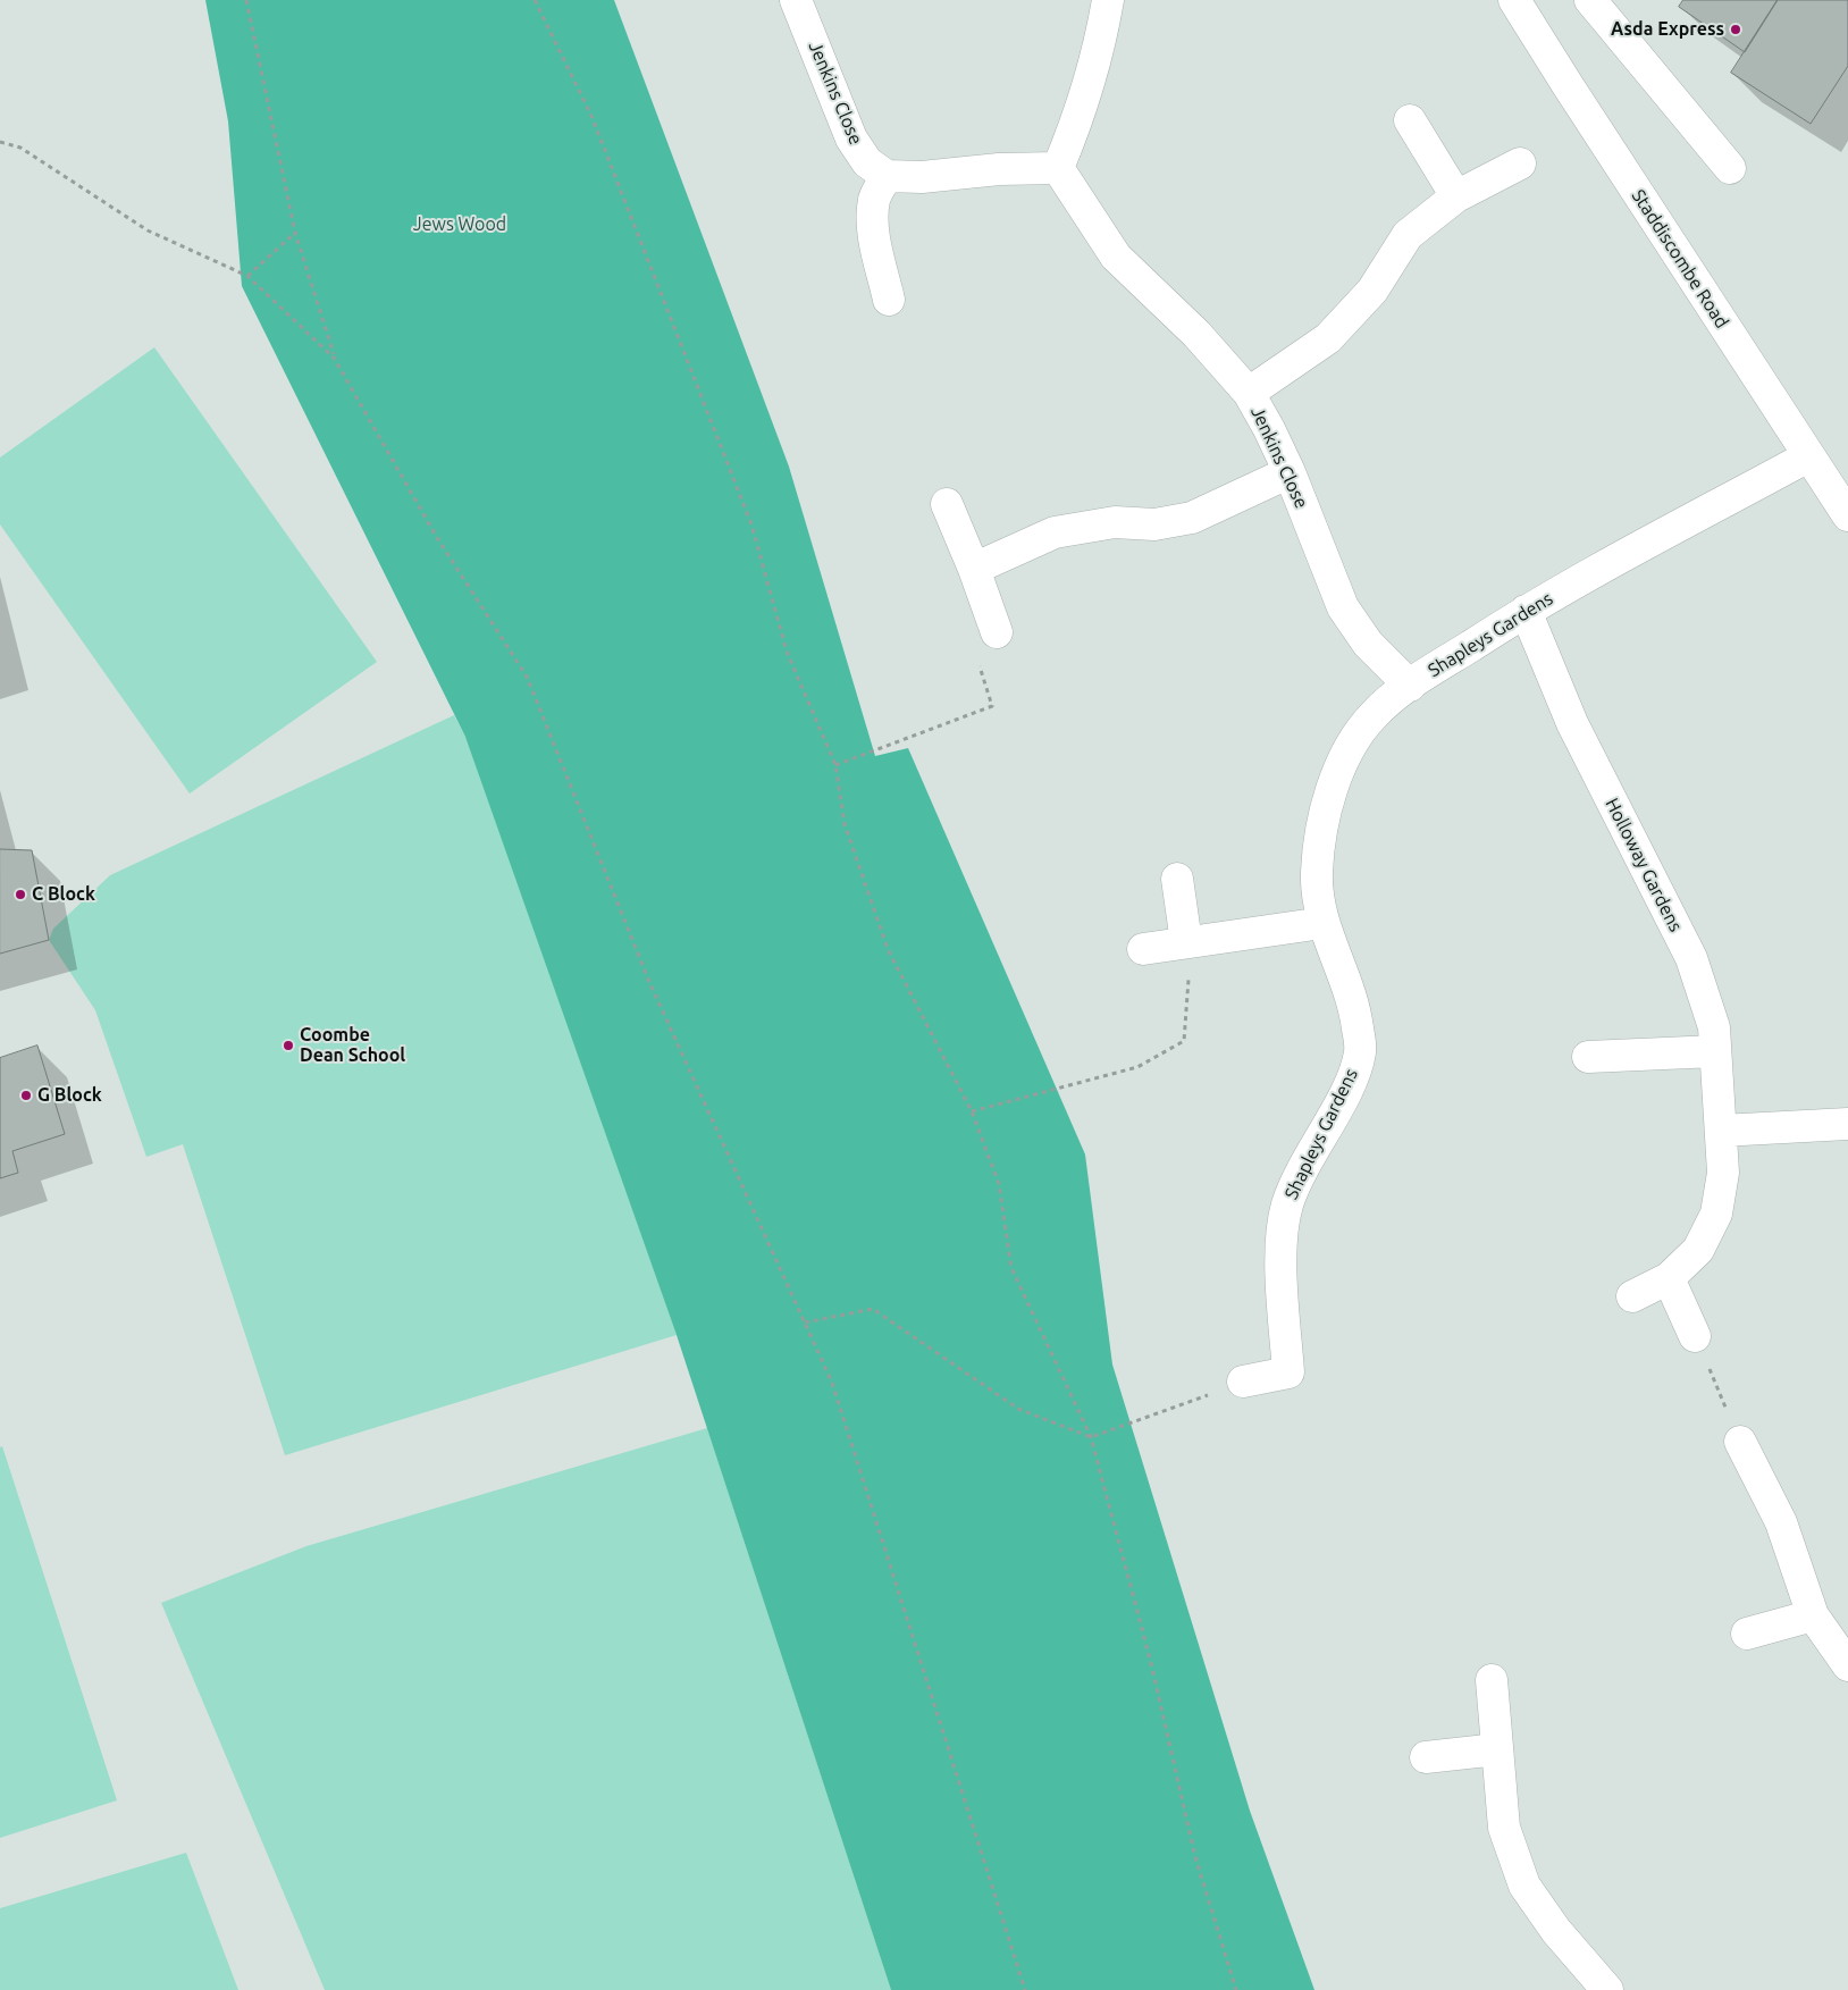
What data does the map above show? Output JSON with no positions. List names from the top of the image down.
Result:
{
  "streets": {
    "street": [
      "Jenkins Close",
      "Staddiscombe Road",
      "Shapleys Gardens",
      "Holloway Gardens"
    ]
  },
  "crossings": [
    ["Jenkins Close", "Shapleys Gardens"],
    ["Staddiscombe Road", "Shapleys Gardens"],
    ["Shapleys Gardens", "Holloway Gardens"]
  ],
  "parks": ["Jews Wood"],
  "places": [
    "Asda Express",
    "C Block",
    "Coombe Dean School",
    "G Block"
  ]
}
